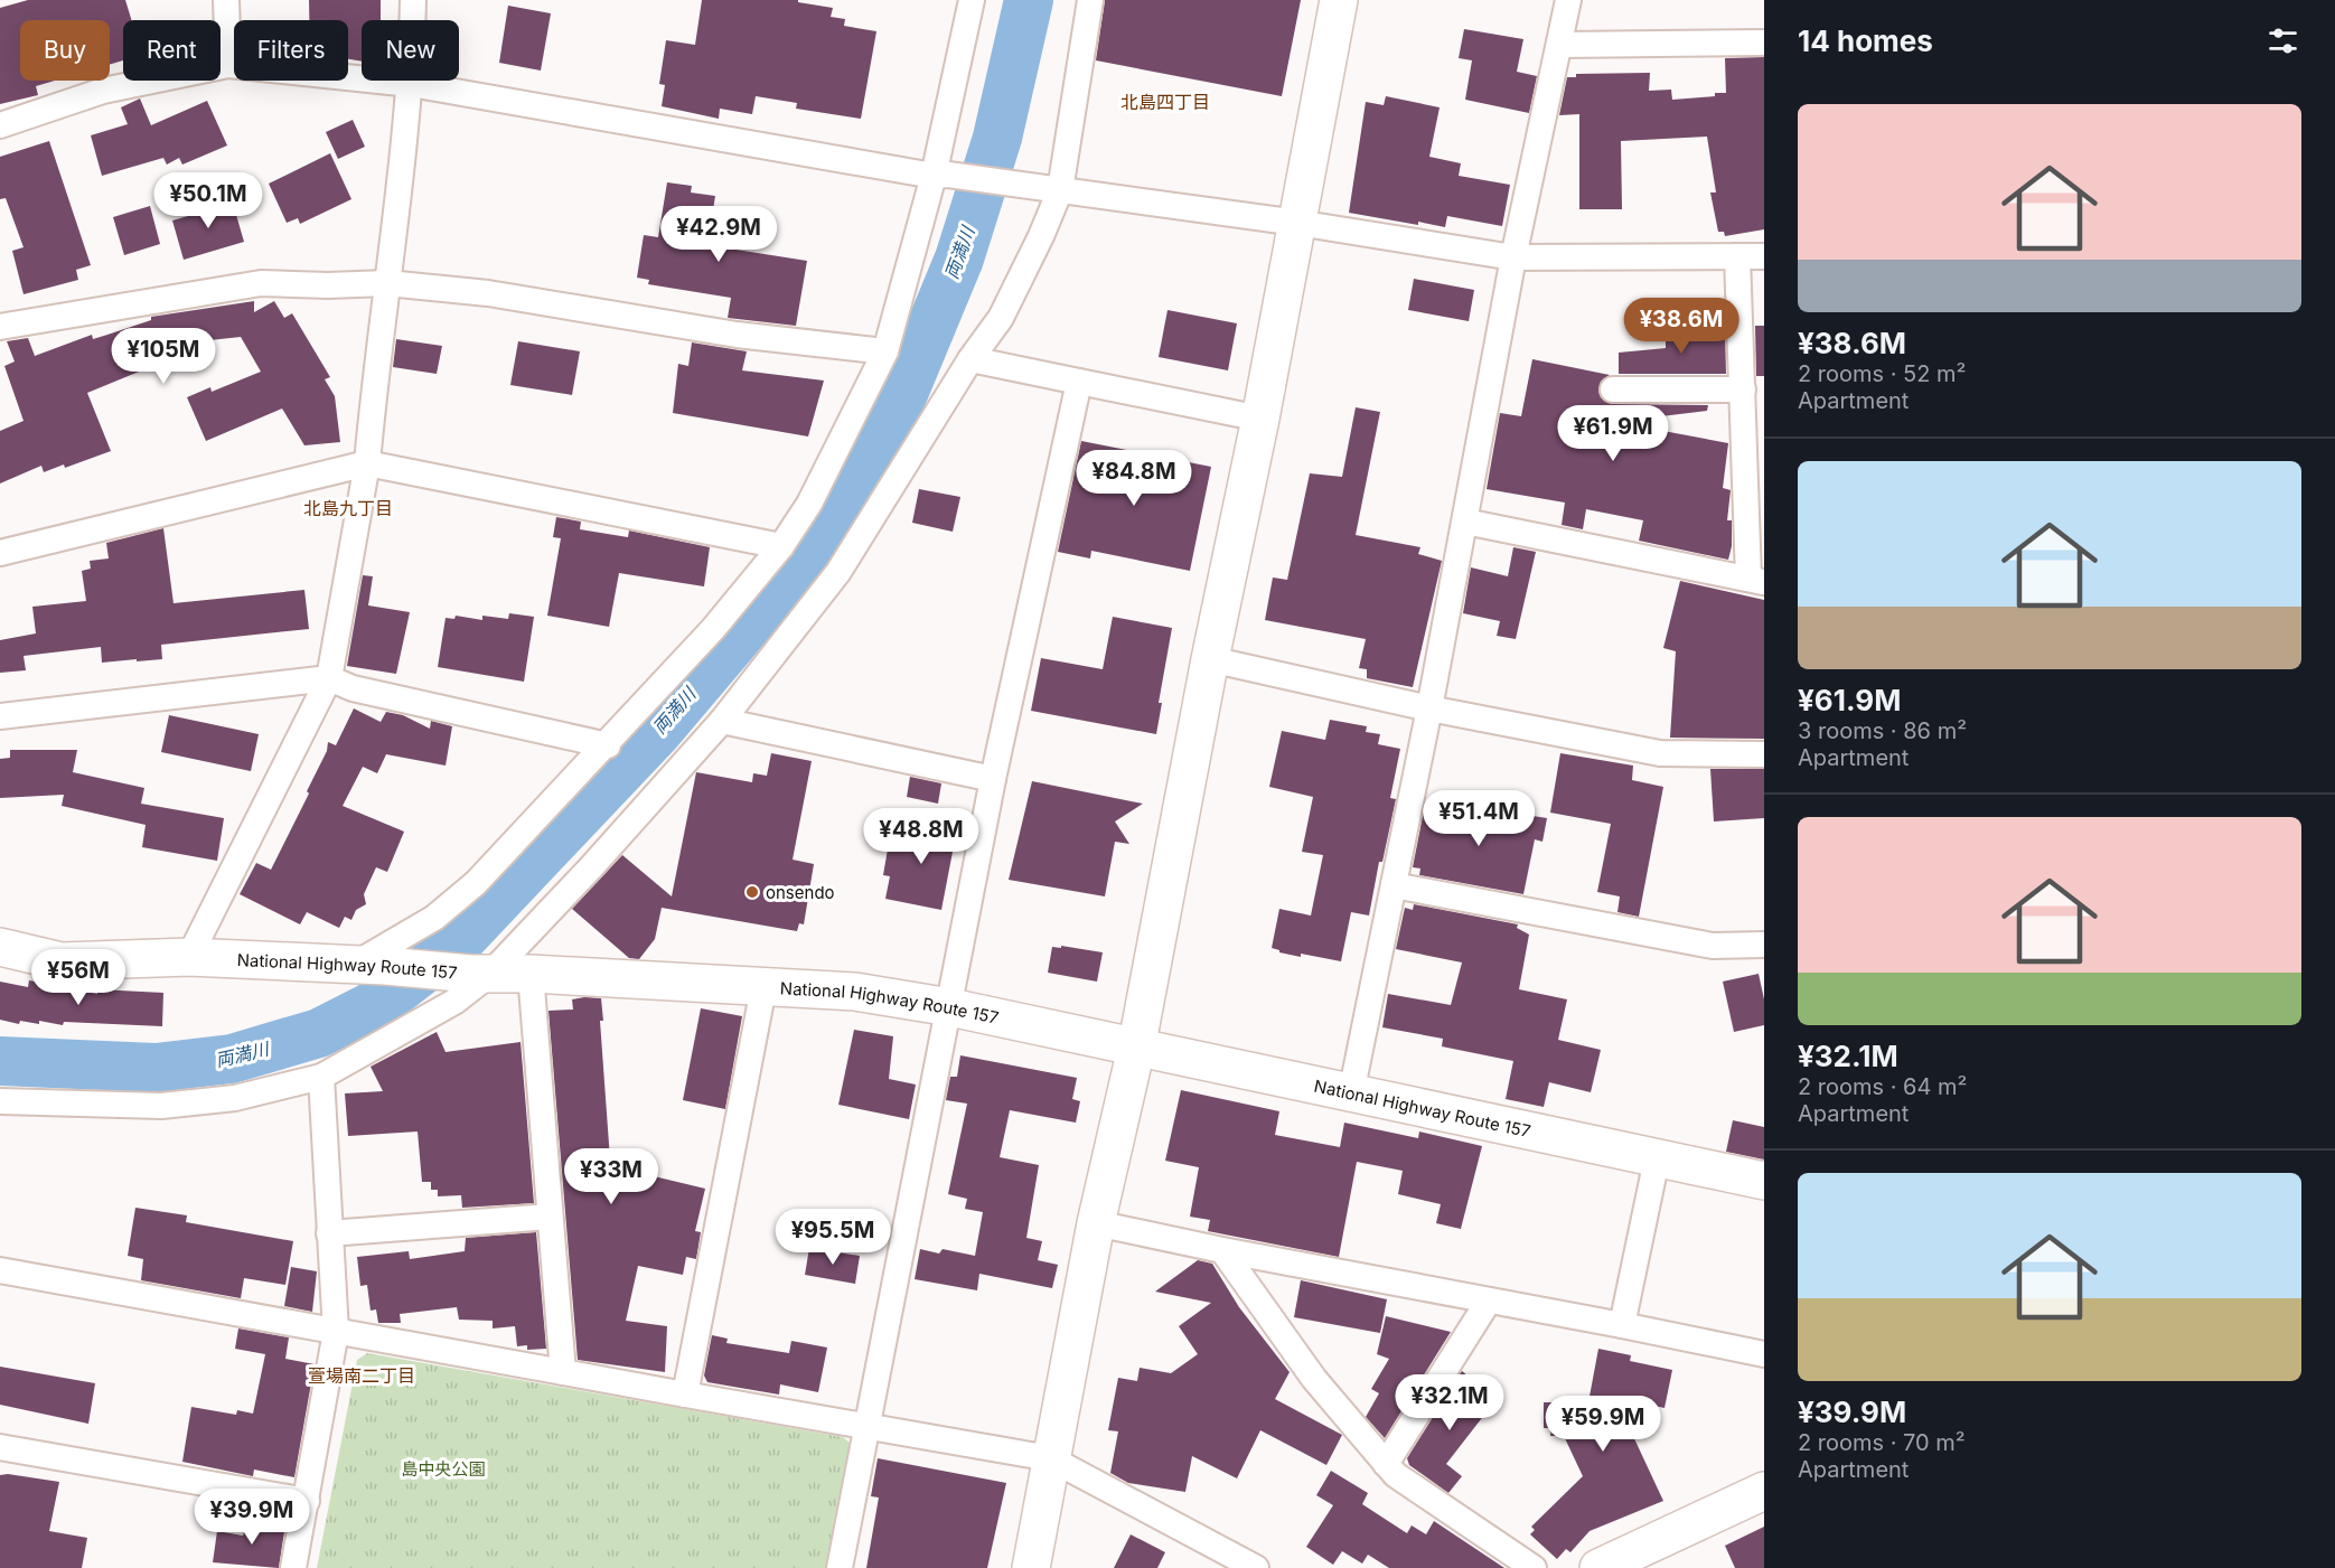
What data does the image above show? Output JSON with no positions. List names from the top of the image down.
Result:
{
  "streets": {
    "main road": ["National Highway Route 157"]
  },
  "districts": ["北島四丁目", "北島九丁目", "萱場南二丁目"],
  "water": ["両満川"],
  "parks": ["島中央公園"],
  "places": ["onsendo"],
  "page": {
    "heading": "14 homes",
    "chip": [
      "Buy",
      "Rent",
      "Filters",
      "New"
    ],
    "list": [
      {
        "name": "¥38.6M",
        "note": "2 rooms · 52 m² · Apartment"
      },
      {
        "name": "¥61.9M",
        "note": "3 rooms · 86 m² · Apartment"
      },
      {
        "name": "¥32.1M",
        "note": "2 rooms · 64 m² · Apartment"
      },
      {
        "name": "¥39.9M",
        "note": "2 rooms · 70 m² · Apartment"
      }
    ],
    "price": [
      "¥50.1M",
      "¥42.9M",
      "¥38.6M",
      "¥105M",
      "¥61.9M",
      "¥84.8M",
      "¥51.4M",
      "¥48.8M",
      "¥56M",
      "¥33M",
      "¥95.5M",
      "¥32.1M",
      "¥59.9M",
      "¥39.9M"
    ]
  }
}
